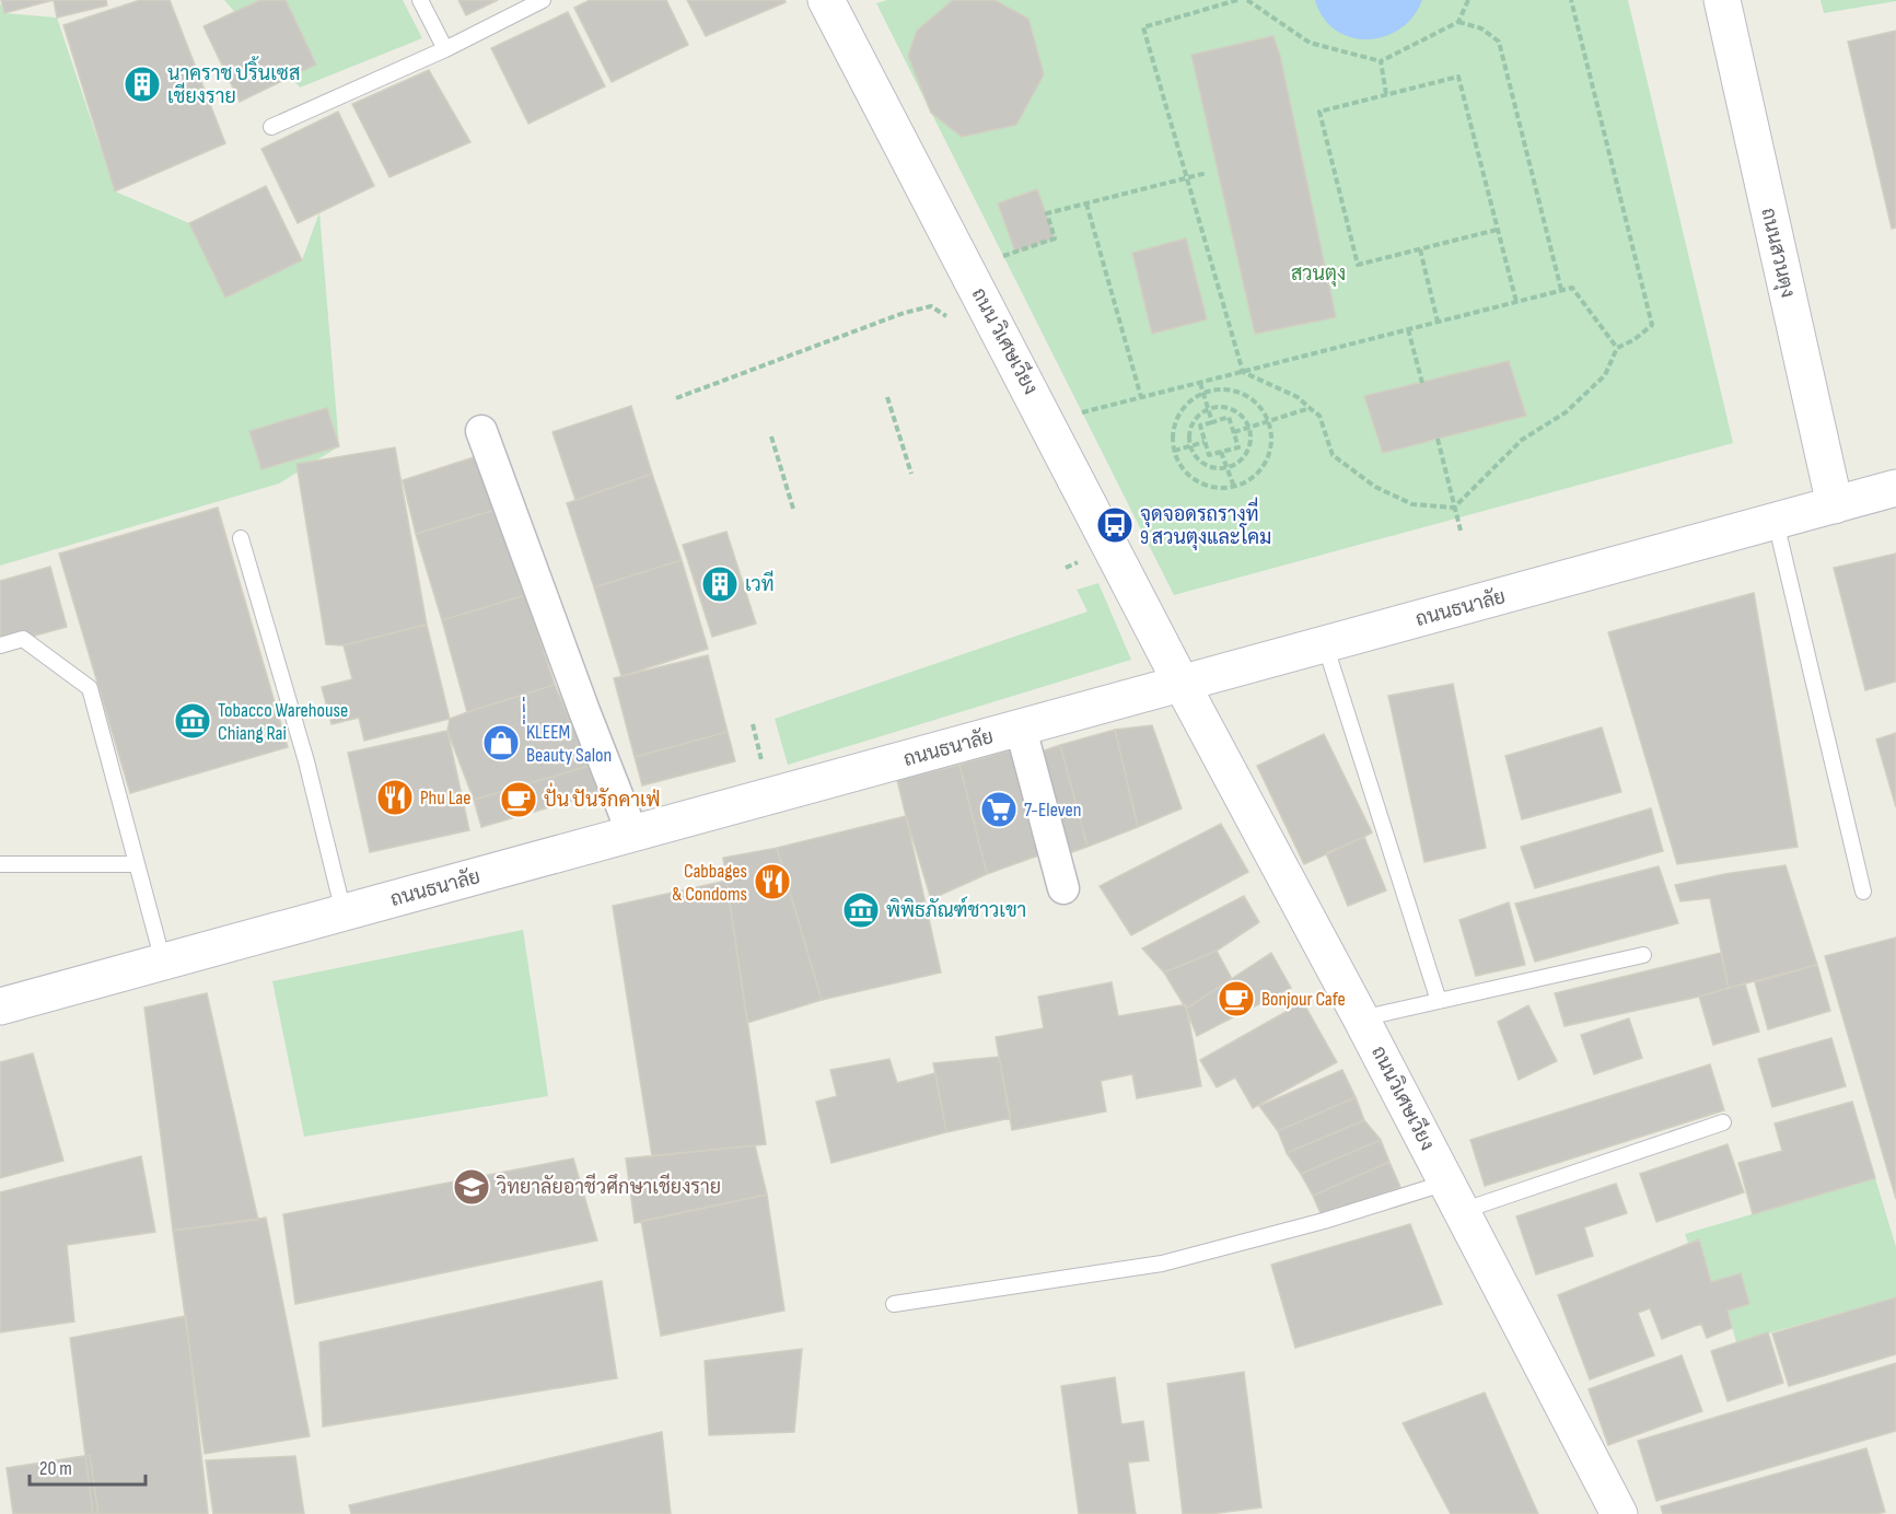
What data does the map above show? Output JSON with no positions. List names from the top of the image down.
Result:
{
  "streets": {
    "street": [
      "ถนนสวนตุง",
      "ถนน วิเศษเวียง",
      "ถนนธนาลัย",
      "ถนนวิเศษเวียง"
    ]
  },
  "crossings": [
    ["ถนนสวนตุง", "ถนนธนาลัย"],
    ["ถนน วิเศษเวียง", "ถนนธนาลัย"],
    ["ถนน วิเศษเวียง", "ถนนวิเศษเวียง"],
    ["ถนนธนาลัย", "ถนนวิเศษเวียง"]
  ],
  "parks": ["สวนตุง"],
  "places": {
    "building": ["นาคราช ปริ้นเซส เชียงราย", "เวที"],
    "bus stop": ["จุดจอดรถรางที่ 9 สวนตุงและโคม"],
    "museum": ["Tobacco Warehouse Chiang Rai", "พิพิธภัณฑ์ชาวเขา"],
    "shop": ["่่่่่KLEEM Beauty Salon"],
    "restaurant": ["Phu Lae", "Cabbages & Condoms"],
    "cafe": ["ปั่น ปันรักคาเฟ่", "Bonjour Cafe"],
    "supermarket": ["7-Eleven"],
    "school or university": ["วิทยาลัยอาชีวศึกษาเชียงราย"]
  },
  "scale_bar": "20 m"
}
